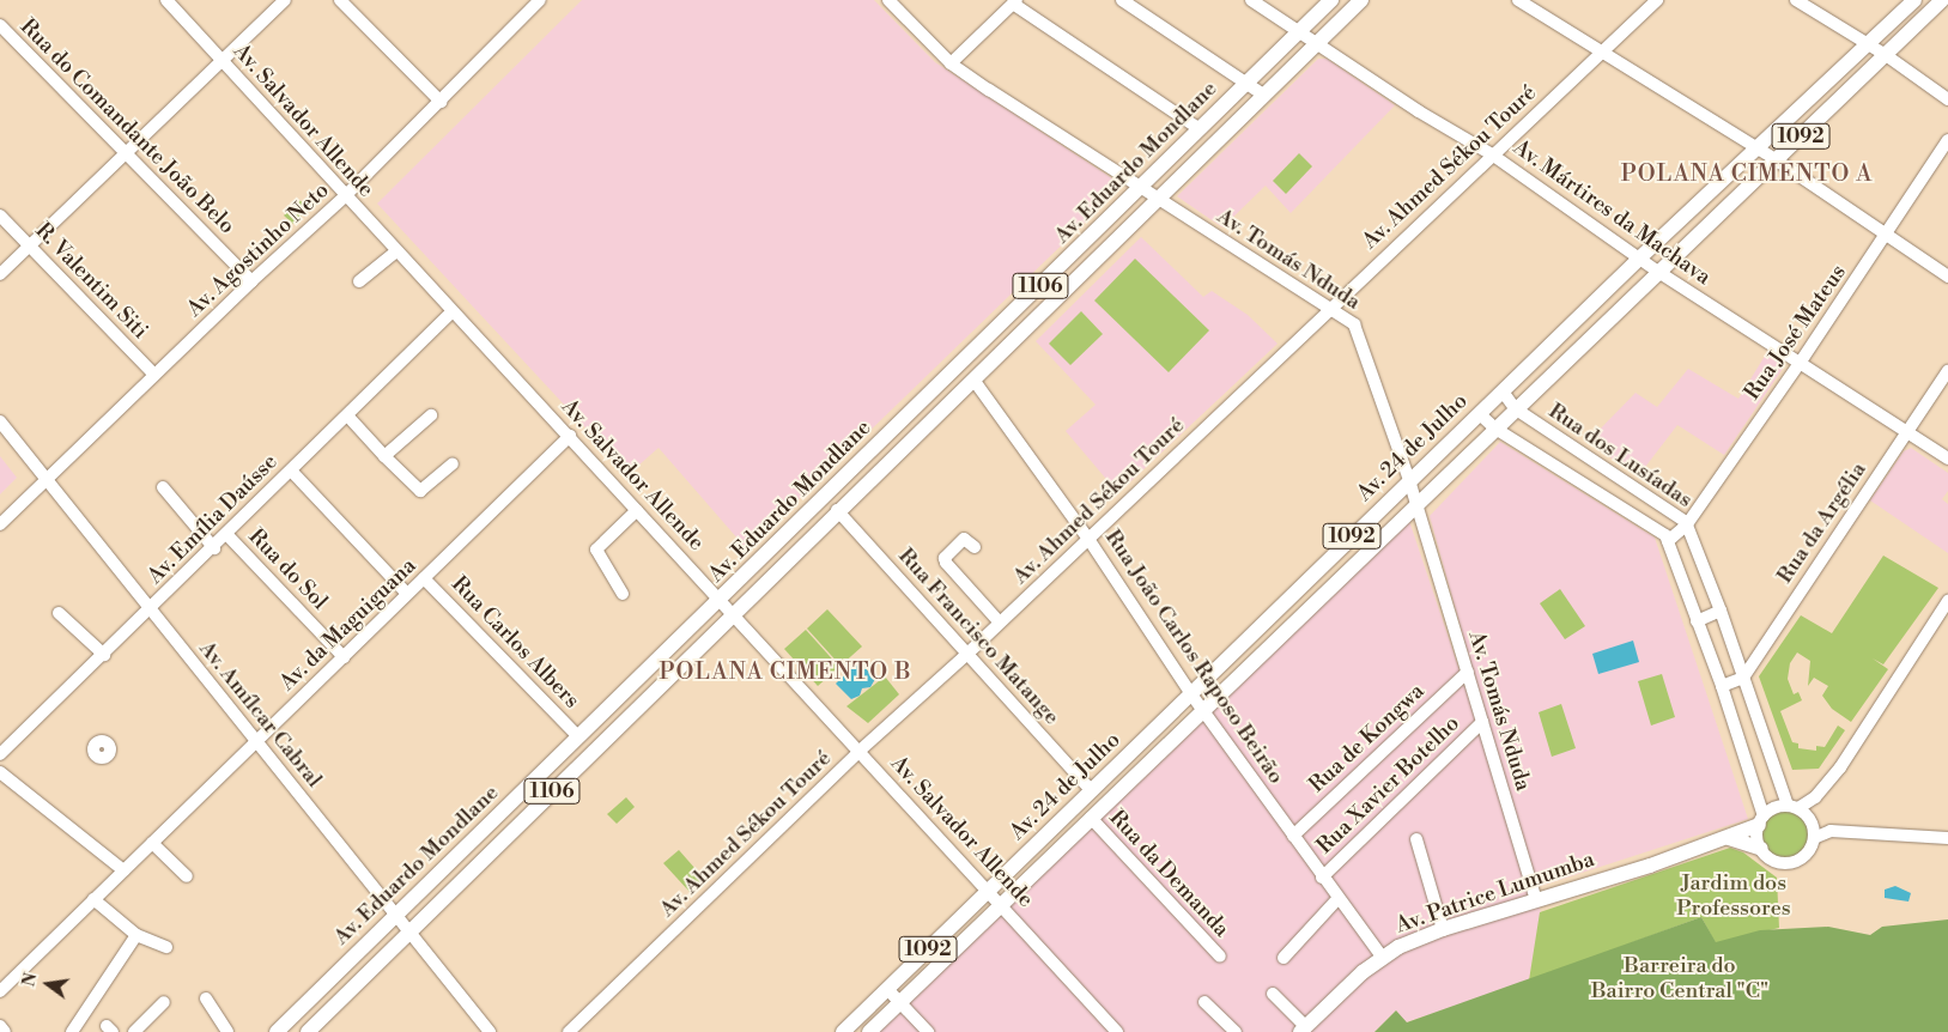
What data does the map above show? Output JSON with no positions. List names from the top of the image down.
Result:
{
  "streets": {
    "main road": [
      "1092",
      "Av. Eduardo Mondlane",
      "1106",
      "Av. 24 de Julho",
      "Av. Patrice Lumumba"
    ],
    "street": [
      "Av. Salvador Allende",
      "Rua do Comandante João Belo",
      "Av. Ahmed Sékou Touré",
      "Av. Mártires da Machava",
      "Av. Agostinho Neto",
      "Av. Tomás Nduda",
      "R. Valentim Siti",
      "Rua José Mateus",
      "Rua dos Lusíadas",
      "Av. Emília Daússe",
      "Rua da Argélia",
      "Rua do Sol",
      "Av. da Maguiguana",
      "Rua Francisco Matange",
      "Rua Carlos Albers",
      "Rua João Carlos Raposo Beirão",
      "Av. Amílcar Cabral",
      "Rua de Kongwa",
      "Rua Xavier Botelho",
      "Rua da Demanda"
    ]
  },
  "crossings": [
    ["Av. Salvador Allende", "Av. Eduardo Mondlane"],
    ["Av. Salvador Allende", "Av. Ahmed Sékou Touré"],
    ["Av. Salvador Allende", "Av. Agostinho Neto"],
    ["Av. Salvador Allende", "Av. 24 de Julho"],
    ["Av. Salvador Allende", "Av. Emília Daússe"],
    ["Av. Salvador Allende", "Av. da Maguiguana"],
    ["Rua do Comandante João Belo", "Av. Agostinho Neto"],
    ["1092", "Av. Mártires da Machava"],
    ["1092", "Av. 24 de Julho"],
    ["1092", "Rua dos Lusíadas"],
    ["Av. Eduardo Mondlane", "Av. Mártires da Machava"],
    ["Av. Eduardo Mondlane", "Av. Tomás Nduda"],
    ["Av. Eduardo Mondlane", "Rua Francisco Matange"],
    ["Av. Eduardo Mondlane", "Rua Carlos Albers"],
    ["Av. Eduardo Mondlane", "Rua João Carlos Raposo Beirão"],
    ["Av. Eduardo Mondlane", "Av. Amílcar Cabral"],
    ["Av. Ahmed Sékou Touré", "Av. Mártires da Machava"],
    ["Av. Ahmed Sékou Touré", "Av. Tomás Nduda"],
    ["Av. Ahmed Sékou Touré", "Rua Francisco Matange"],
    ["Av. Ahmed Sékou Touré", "Rua João Carlos Raposo Beirão"],
    ["Av. Mártires da Machava", "Rua José Mateus"],
    ["Av. Mártires da Machava", "Av. 24 de Julho"],
    ["Av. Mártires da Machava", "Rua da Argélia"],
    ["Av. Agostinho Neto", "R. Valentim Siti"],
    ["Av. Agostinho Neto", "Av. Amílcar Cabral"],
    ["Av. Tomás Nduda", "Av. 24 de Julho"],
    ["Av. Tomás Nduda", "Rua de Kongwa"],
    ["Av. Tomás Nduda", "Rua Xavier Botelho"],
    ["Av. Tomás Nduda", "Av. Patrice Lumumba"],
    ["Rua José Mateus", "Rua dos Lusíadas"],
    ["Av. 24 de Julho", "Rua dos Lusíadas"],
    ["Av. 24 de Julho", "Rua Francisco Matange"],
    ["Av. 24 de Julho", "Rua João Carlos Raposo Beirão"],
    ["Av. 24 de Julho", "Rua da Demanda"],
    ["Rua dos Lusíadas", "Rua da Argélia"],
    ["Rua dos Lusíadas", "Av. Patrice Lumumba"],
    ["Av. Emília Daússe", "Rua do Sol"],
    ["Av. Emília Daússe", "Av. Amílcar Cabral"],
    ["Rua do Sol", "Av. da Maguiguana"],
    ["Av. da Maguiguana", "Rua Carlos Albers"],
    ["Av. da Maguiguana", "Av. Amílcar Cabral"],
    ["Rua João Carlos Raposo Beirão", "Rua de Kongwa"],
    ["Rua João Carlos Raposo Beirão", "Rua Xavier Botelho"],
    ["Rua João Carlos Raposo Beirão", "Av. Patrice Lumumba"]
  ],
  "districts": ["POLANA CIMENTO A", "POLANA CIMENTO B"],
  "parks": ["Jardim dos Professores", "Barreira do Bairro Central \"C\""],
  "north": "left"
}
